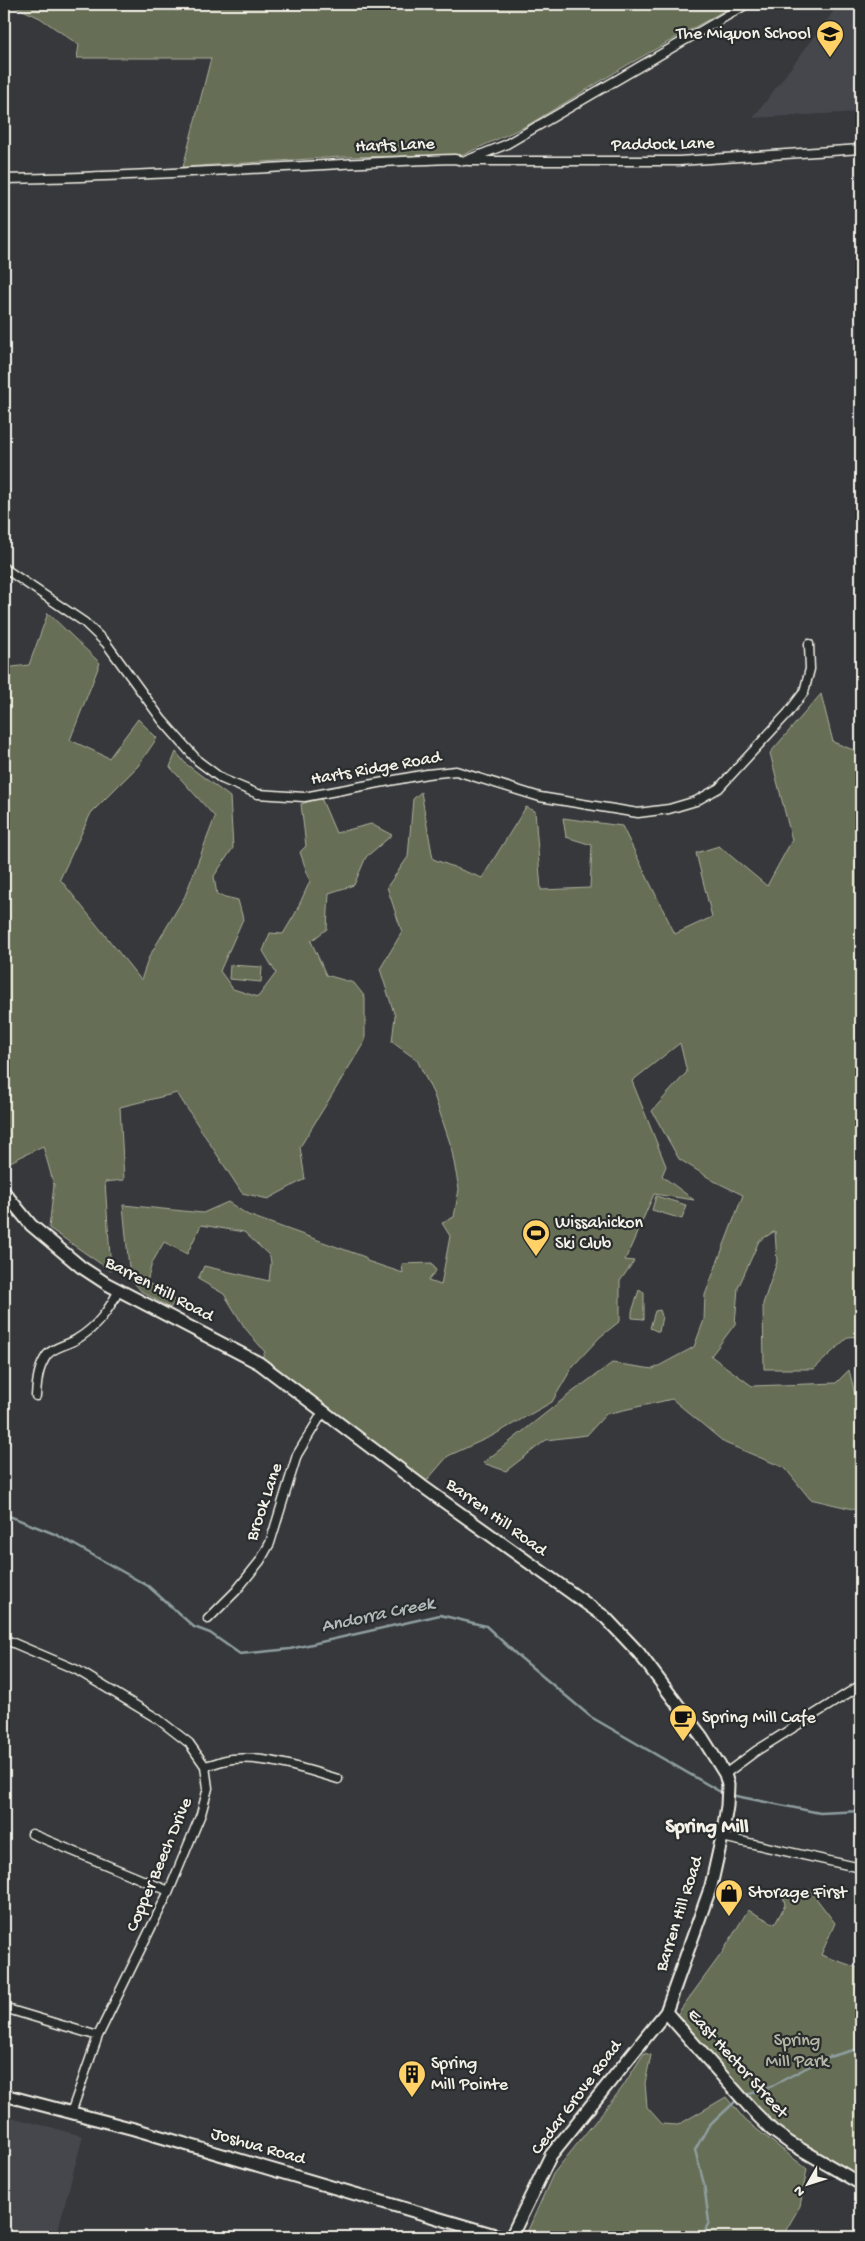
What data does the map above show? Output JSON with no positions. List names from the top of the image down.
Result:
{
  "streets": {
    "street": [
      "Paddock Lane",
      "Harts Lane",
      "Harts Ridge Road",
      "Barren Hill Road",
      "Brook Lane",
      "Copper Beech Drive",
      "East Hector Street",
      "Cedar Grove Road",
      "Joshua Road"
    ]
  },
  "crossings": [
    ["Paddock Lane", "Harts Lane"],
    ["Barren Hill Road", "Brook Lane"],
    ["Barren Hill Road", "East Hector Street"],
    ["Barren Hill Road", "Cedar Grove Road"],
    ["Copper Beech Drive", "Joshua Road"],
    ["East Hector Street", "Cedar Grove Road"]
  ],
  "districts": ["Spring Mill"],
  "water": ["Andorra Creek"],
  "parks": ["Spring Mill Park"],
  "places": {
    "school or university": ["The Miquon School"],
    "sports": ["Wissahickon Ski Club"],
    "cafe": ["Spring Mill Cafe"],
    "shop": ["Storage First"],
    "building": ["Spring Mill Pointe"]
  },
  "north": "bottom left"
}
